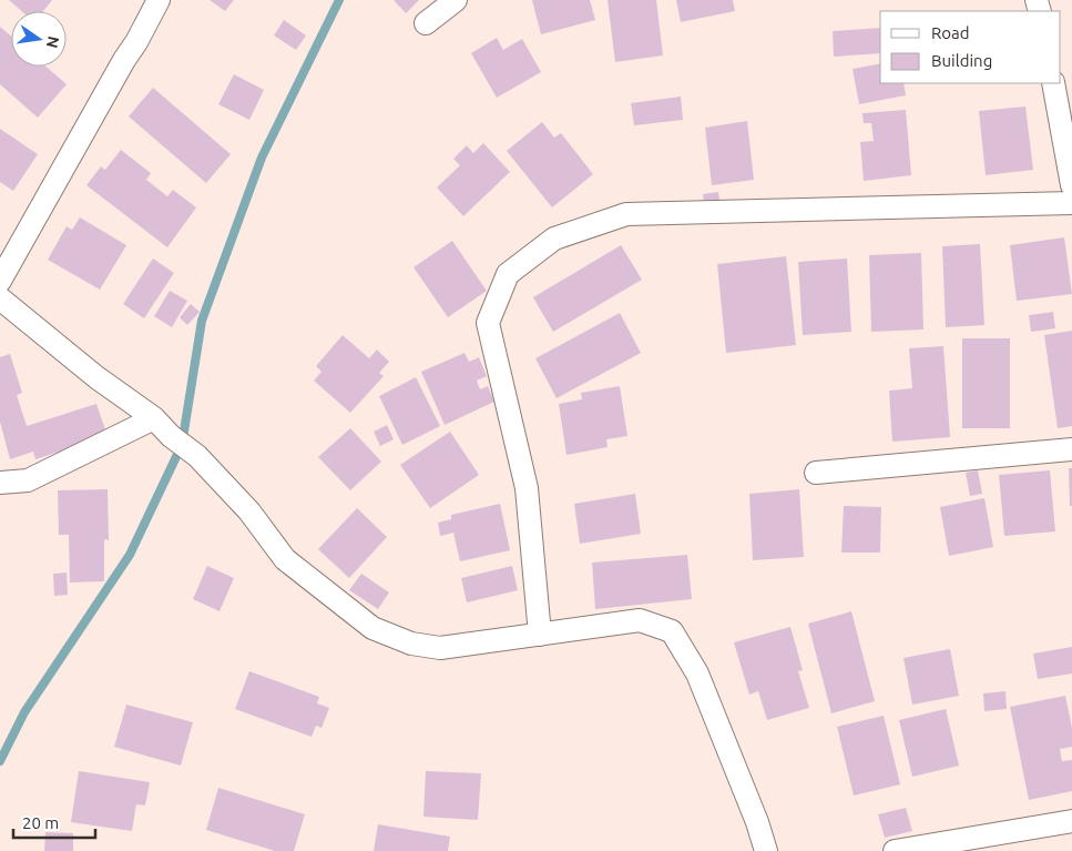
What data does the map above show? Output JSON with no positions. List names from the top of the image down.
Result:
{
  "legend": ["Road", "Building"],
  "scale_bar": "20 m",
  "north": "right"
}
